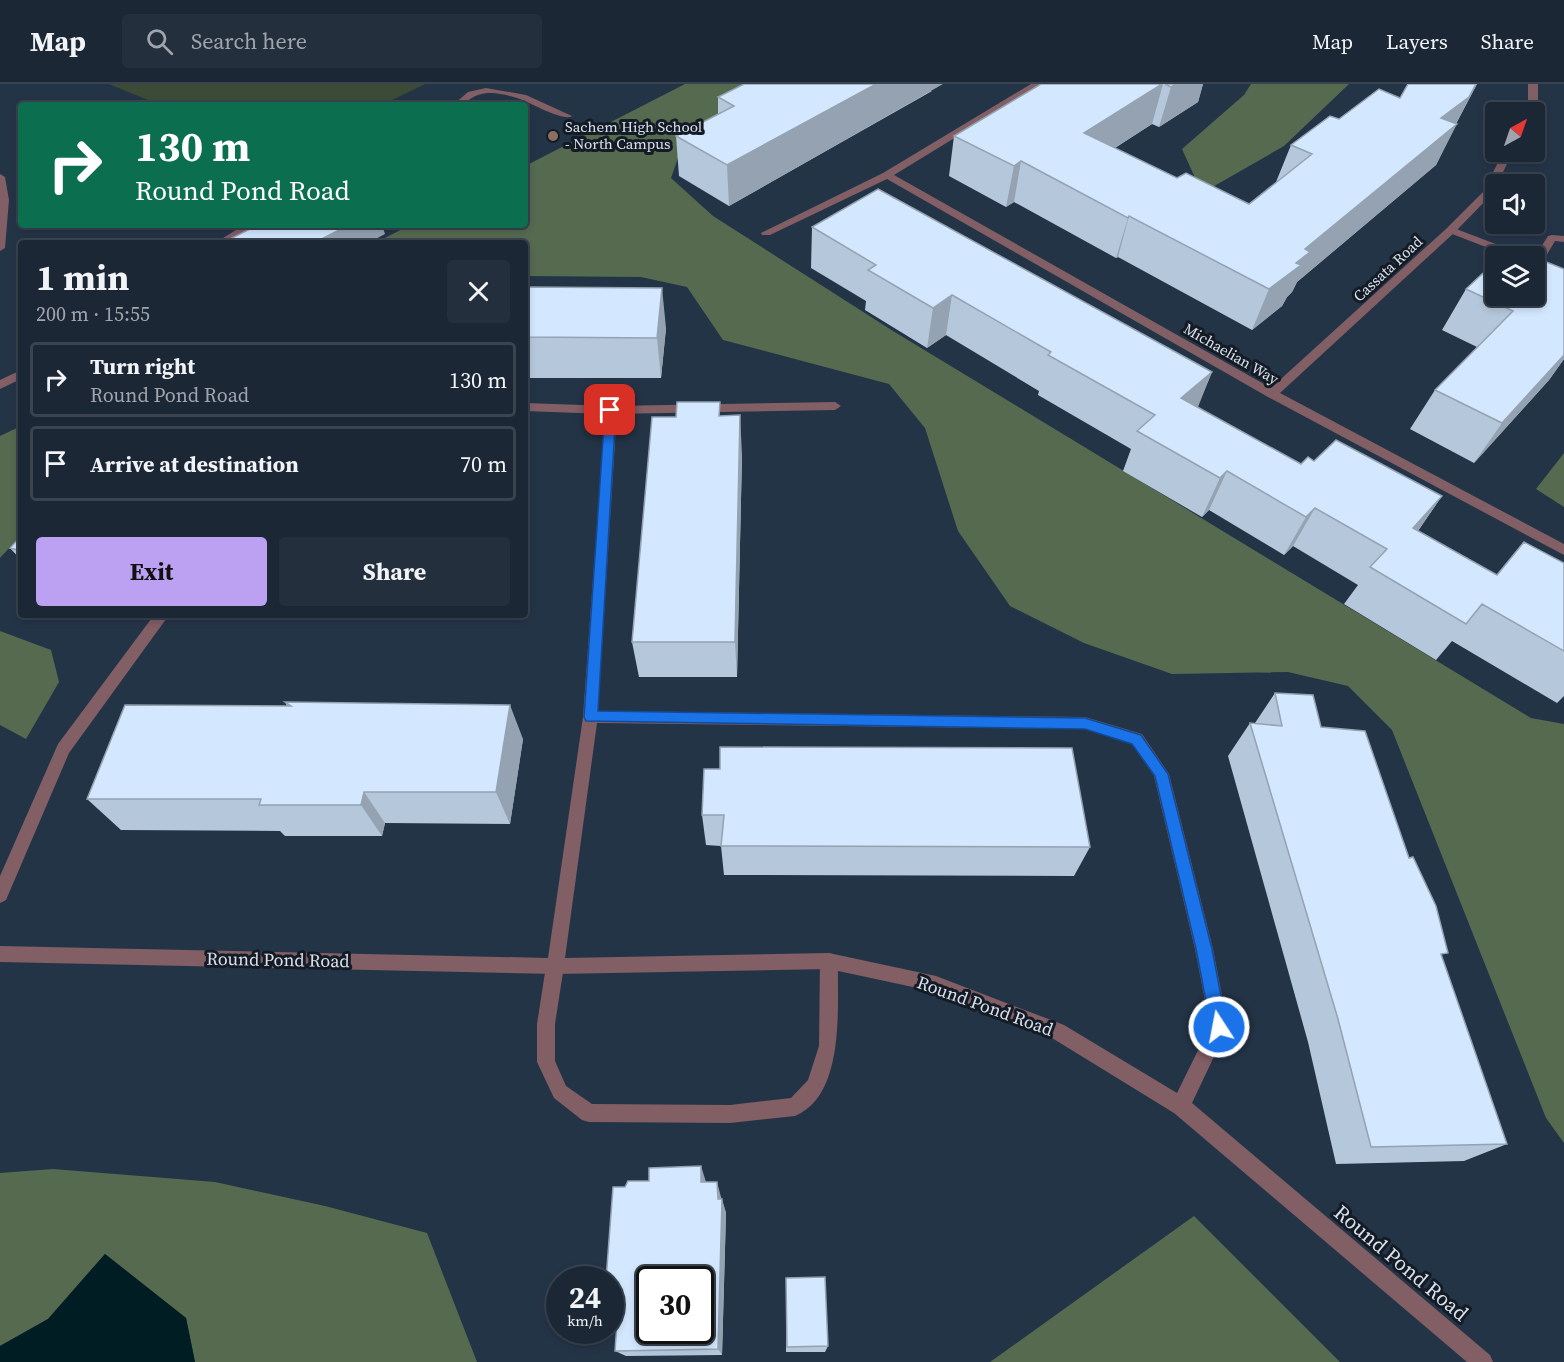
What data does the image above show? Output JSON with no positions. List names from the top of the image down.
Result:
{
  "streets": {
    "street": ["Cassata Road", "Michaelian Way", "Round Pond Road"]
  },
  "crossings": [
    ["Cassata Road", "Michaelian Way"]
  ],
  "places": ["Sachem High School - North Campus"],
  "north": "top right",
  "page": {
    "header": "Map",
    "search": "Search here",
    "nav": ["Map", "Layers", "Share"],
    "turn": ["130 m", "Round Pond Road"],
    "heading": ["1 min", "200 m · 15:55"],
    "list": [
      {
        "name": "Turn right",
        "note": "Round Pond Road",
        "value": "130 m"
      },
      {
        "name": "Arrive at destination",
        "value": "70 m"
      }
    ],
    "buttons": ["Exit", "Share"],
    "speed": "24 km/h",
    "limit": "30"
  }
}
